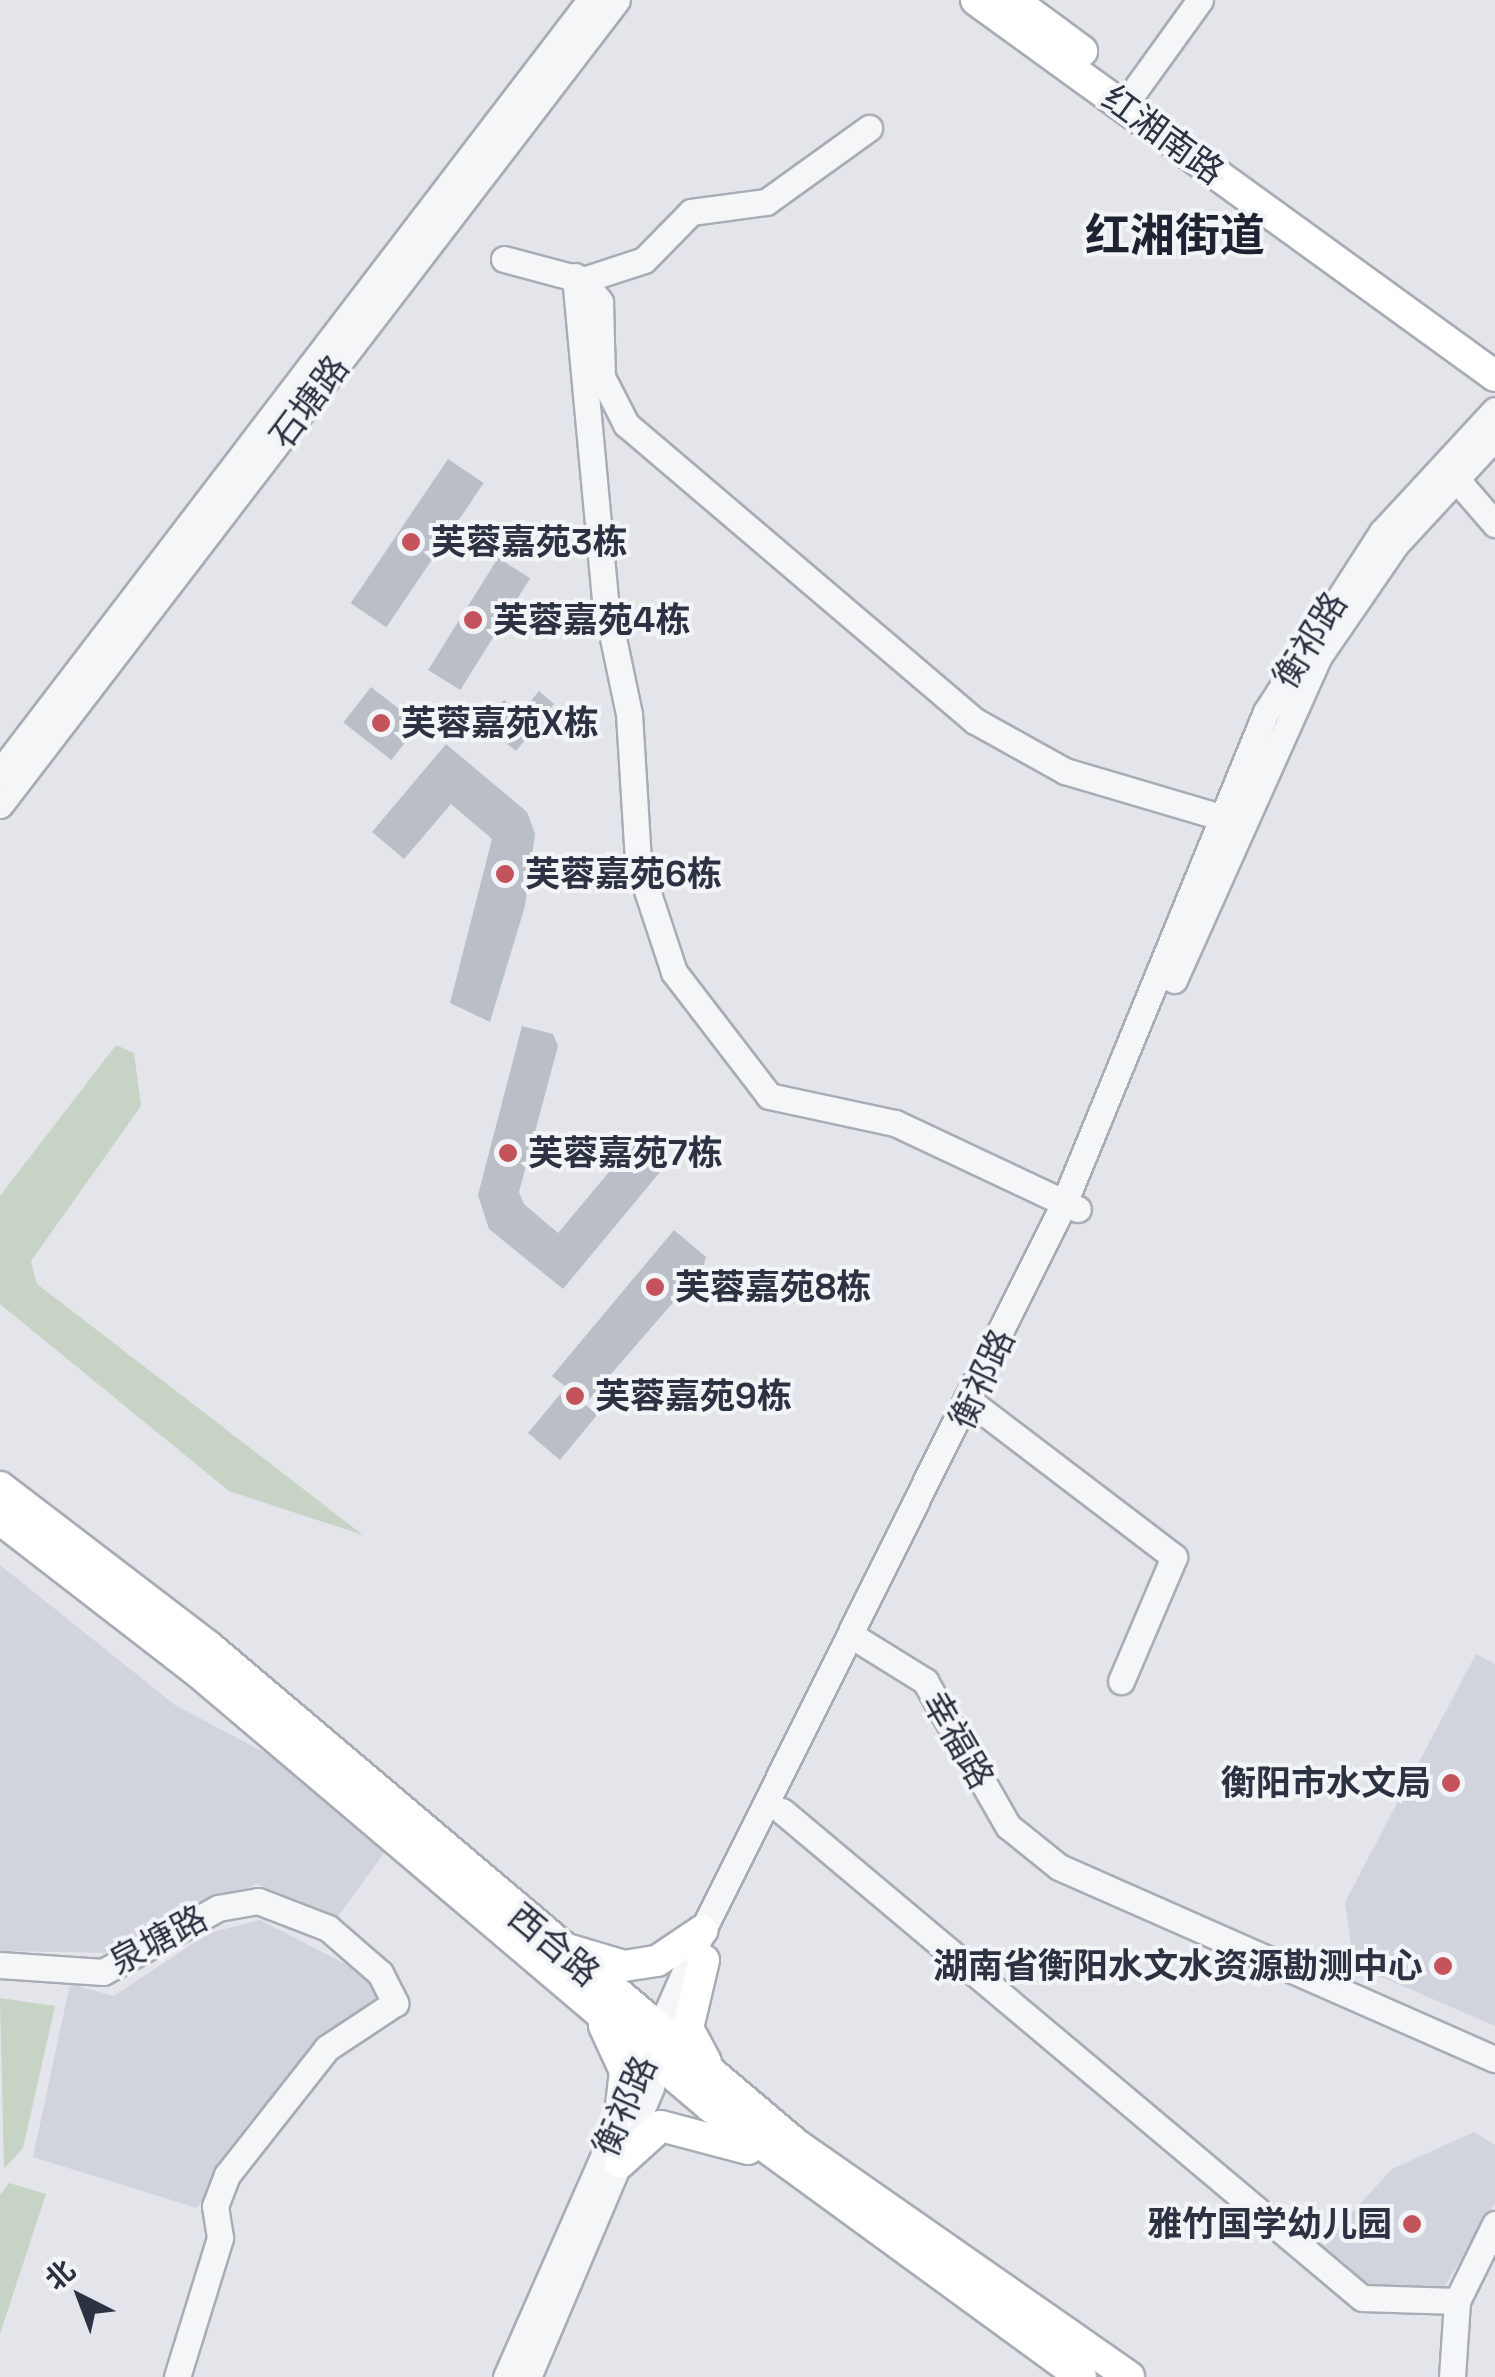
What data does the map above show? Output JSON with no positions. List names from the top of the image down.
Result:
{
  "streets": {
    "main road": ["红湘南路", "西合路"],
    "street": [
      "石塘路",
      "衡祁路",
      "幸福路",
      "泉塘路"
    ]
  },
  "crossings": [
    ["衡祁路", "幸福路"],
    ["衡祁路", "西合路"]
  ],
  "districts": ["红湘街道"],
  "places": [
    "芙蓉嘉苑3栋",
    "芙蓉嘉苑4栋",
    "芙蓉嘉苑X栋",
    "芙蓉嘉苑6栋",
    "芙蓉嘉苑7栋",
    "芙蓉嘉苑8栋",
    "芙蓉嘉苑9栋",
    "衡阳市水文局",
    "湖南省衡阳水文水资源勘测中心",
    "雅竹国学幼儿园"
  ],
  "north": "top left"
}
